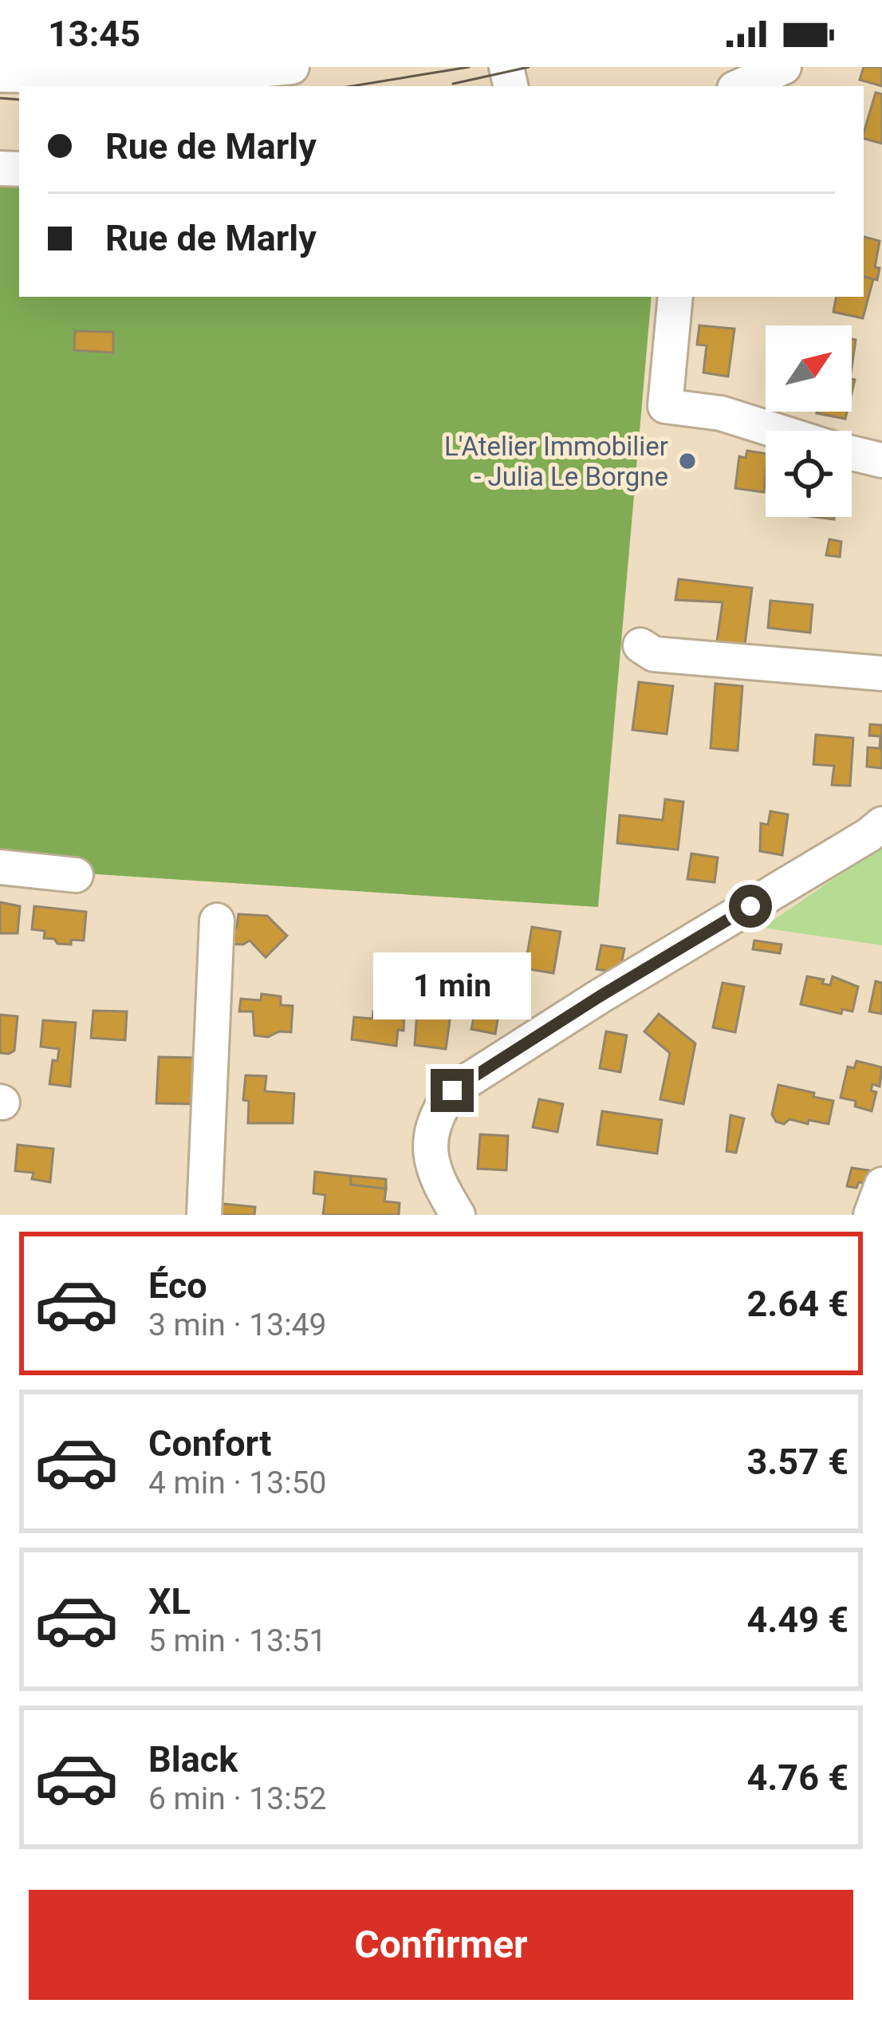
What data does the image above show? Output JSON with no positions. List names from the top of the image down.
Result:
{
  "places": ["L'Atelier Immobilier - Julia Le Borgne"],
  "north": "top right",
  "page": {
    "status": "13:45",
    "banner": ["Rue de Marly", "Rue de Marly"],
    "bubble": "1 min",
    "list": [
      {
        "name": "Éco",
        "note": "3 min · 13:49",
        "value": "2.64 €"
      },
      {
        "name": "Confort",
        "note": "4 min · 13:50",
        "value": "3.57 €"
      },
      {
        "name": "XL",
        "note": "5 min · 13:51",
        "value": "4.49 €"
      },
      {
        "name": "Black",
        "note": "6 min · 13:52",
        "value": "4.76 €"
      }
    ],
    "buttons": "Confirmer"
  }
}
